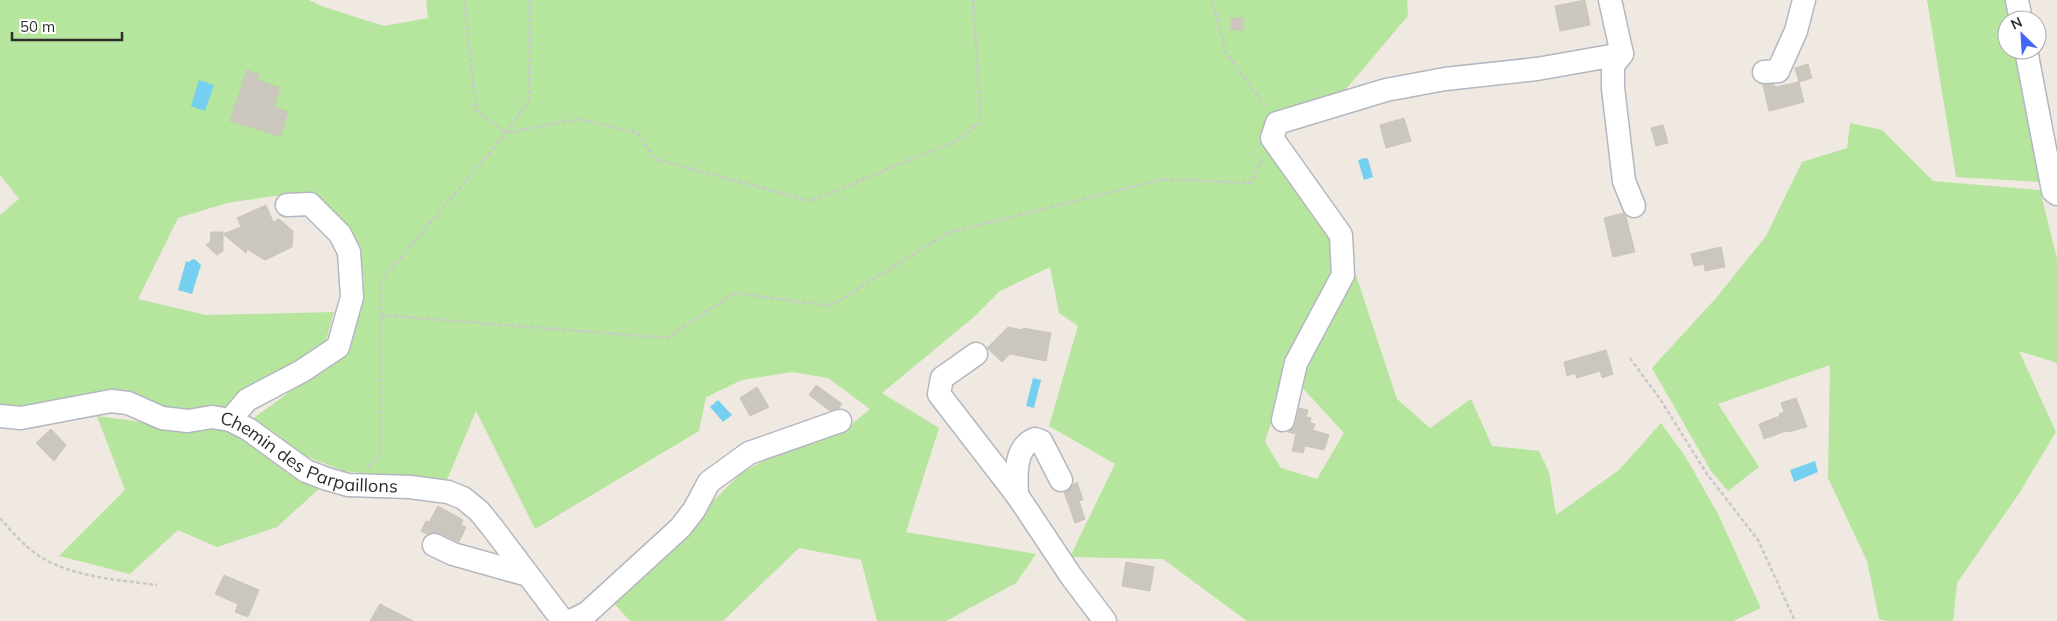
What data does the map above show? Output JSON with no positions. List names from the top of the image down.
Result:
{
  "streets": {
    "street": ["Chemin des Parpaillons"]
  },
  "scale_bar": "50 m",
  "north": "top left"
}
